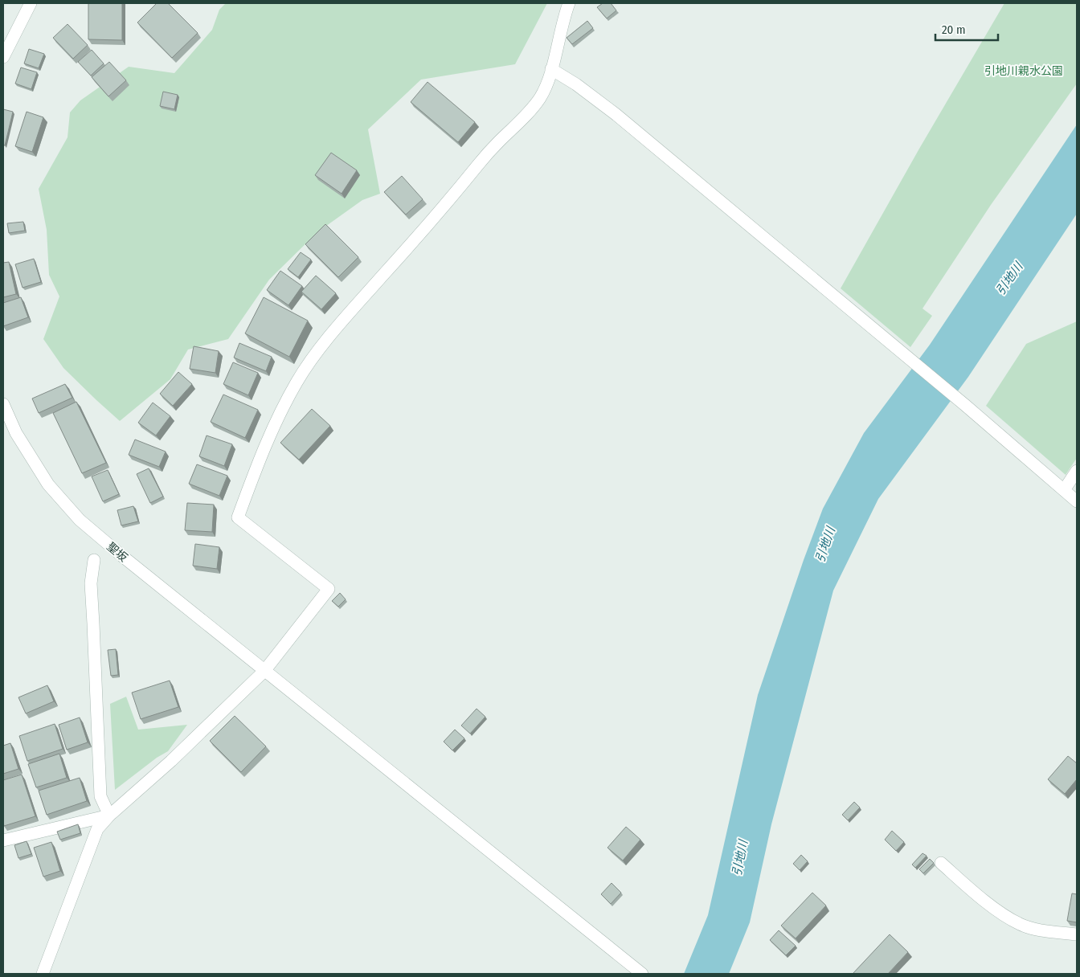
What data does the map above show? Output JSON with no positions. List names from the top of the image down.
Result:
{
  "streets": {
    "street": ["聖坂"]
  },
  "water": ["引地川"],
  "parks": ["引地川親水公園"],
  "scale_bar": "20 m"
}
